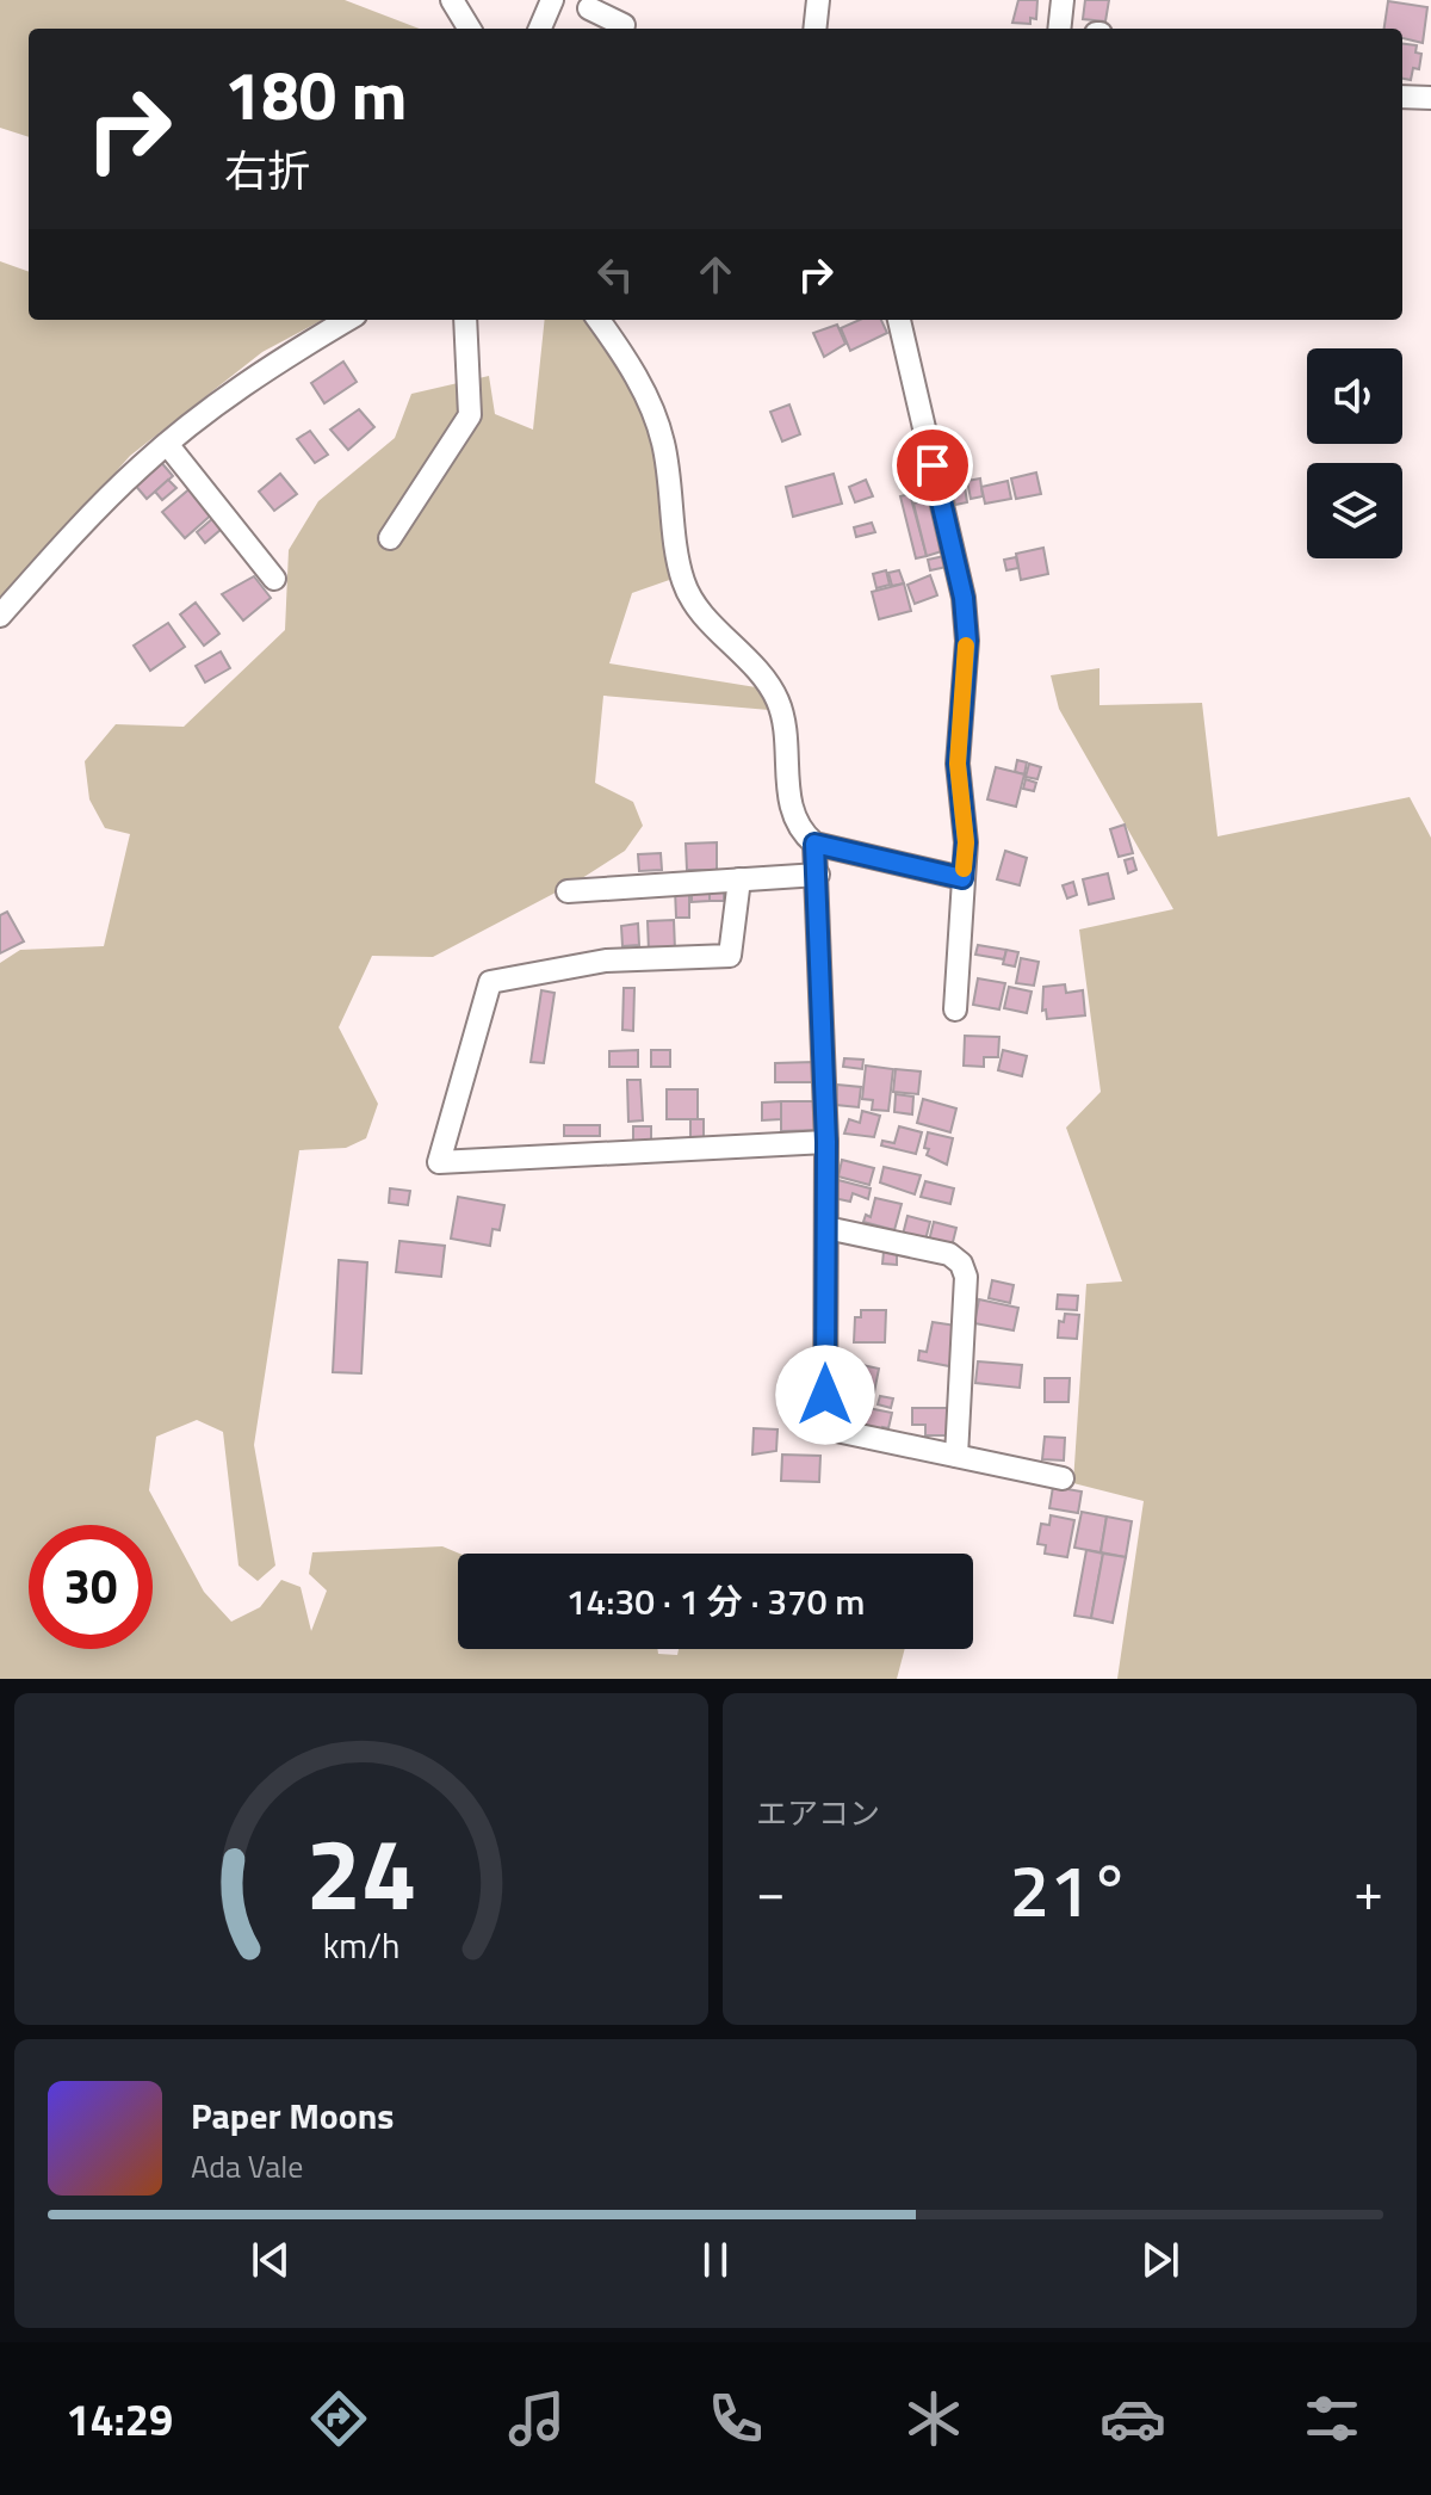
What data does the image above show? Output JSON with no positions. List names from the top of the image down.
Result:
{
  "page": {
    "turn": ["180 m", "右折"],
    "limit": "30",
    "trip": "14:30 · 1 分 · 370 m",
    "tile": "エアコン",
    "heat": ["−", "21°", "+"],
    "song": ["Paper Moons", "Ada Vale"],
    "tabs": "14:29",
    "gauge": ["24", "km/h"]
  }
}
